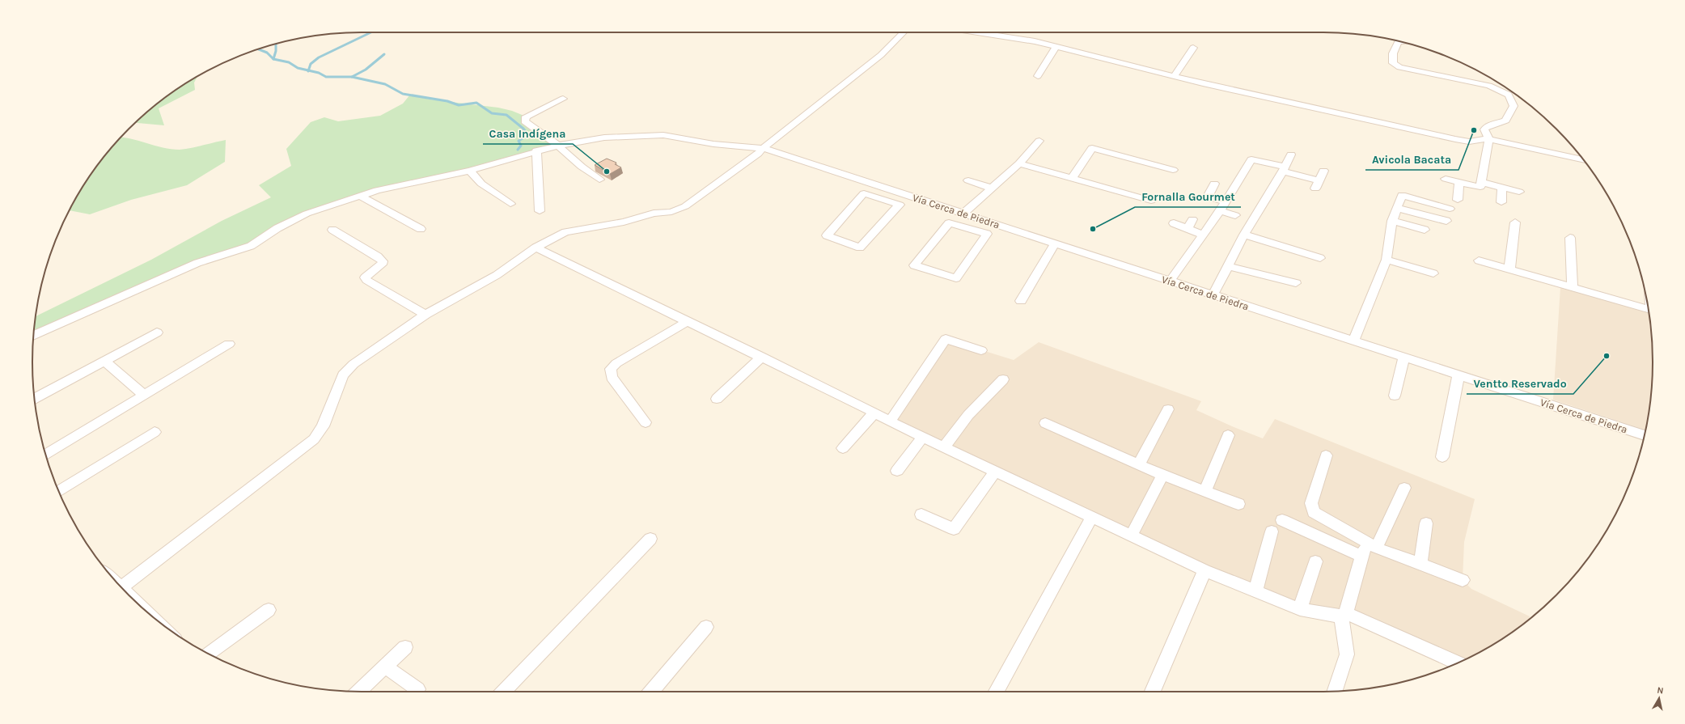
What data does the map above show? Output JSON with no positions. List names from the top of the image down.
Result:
{
  "streets": {
    "street": ["Vía Cerca de Piedra"]
  },
  "places": [
    "Avicola Bacata",
    "Casa Indígena",
    "Fornalla Gourmet",
    "Ventto Reservado"
  ],
  "north": "top"
}
